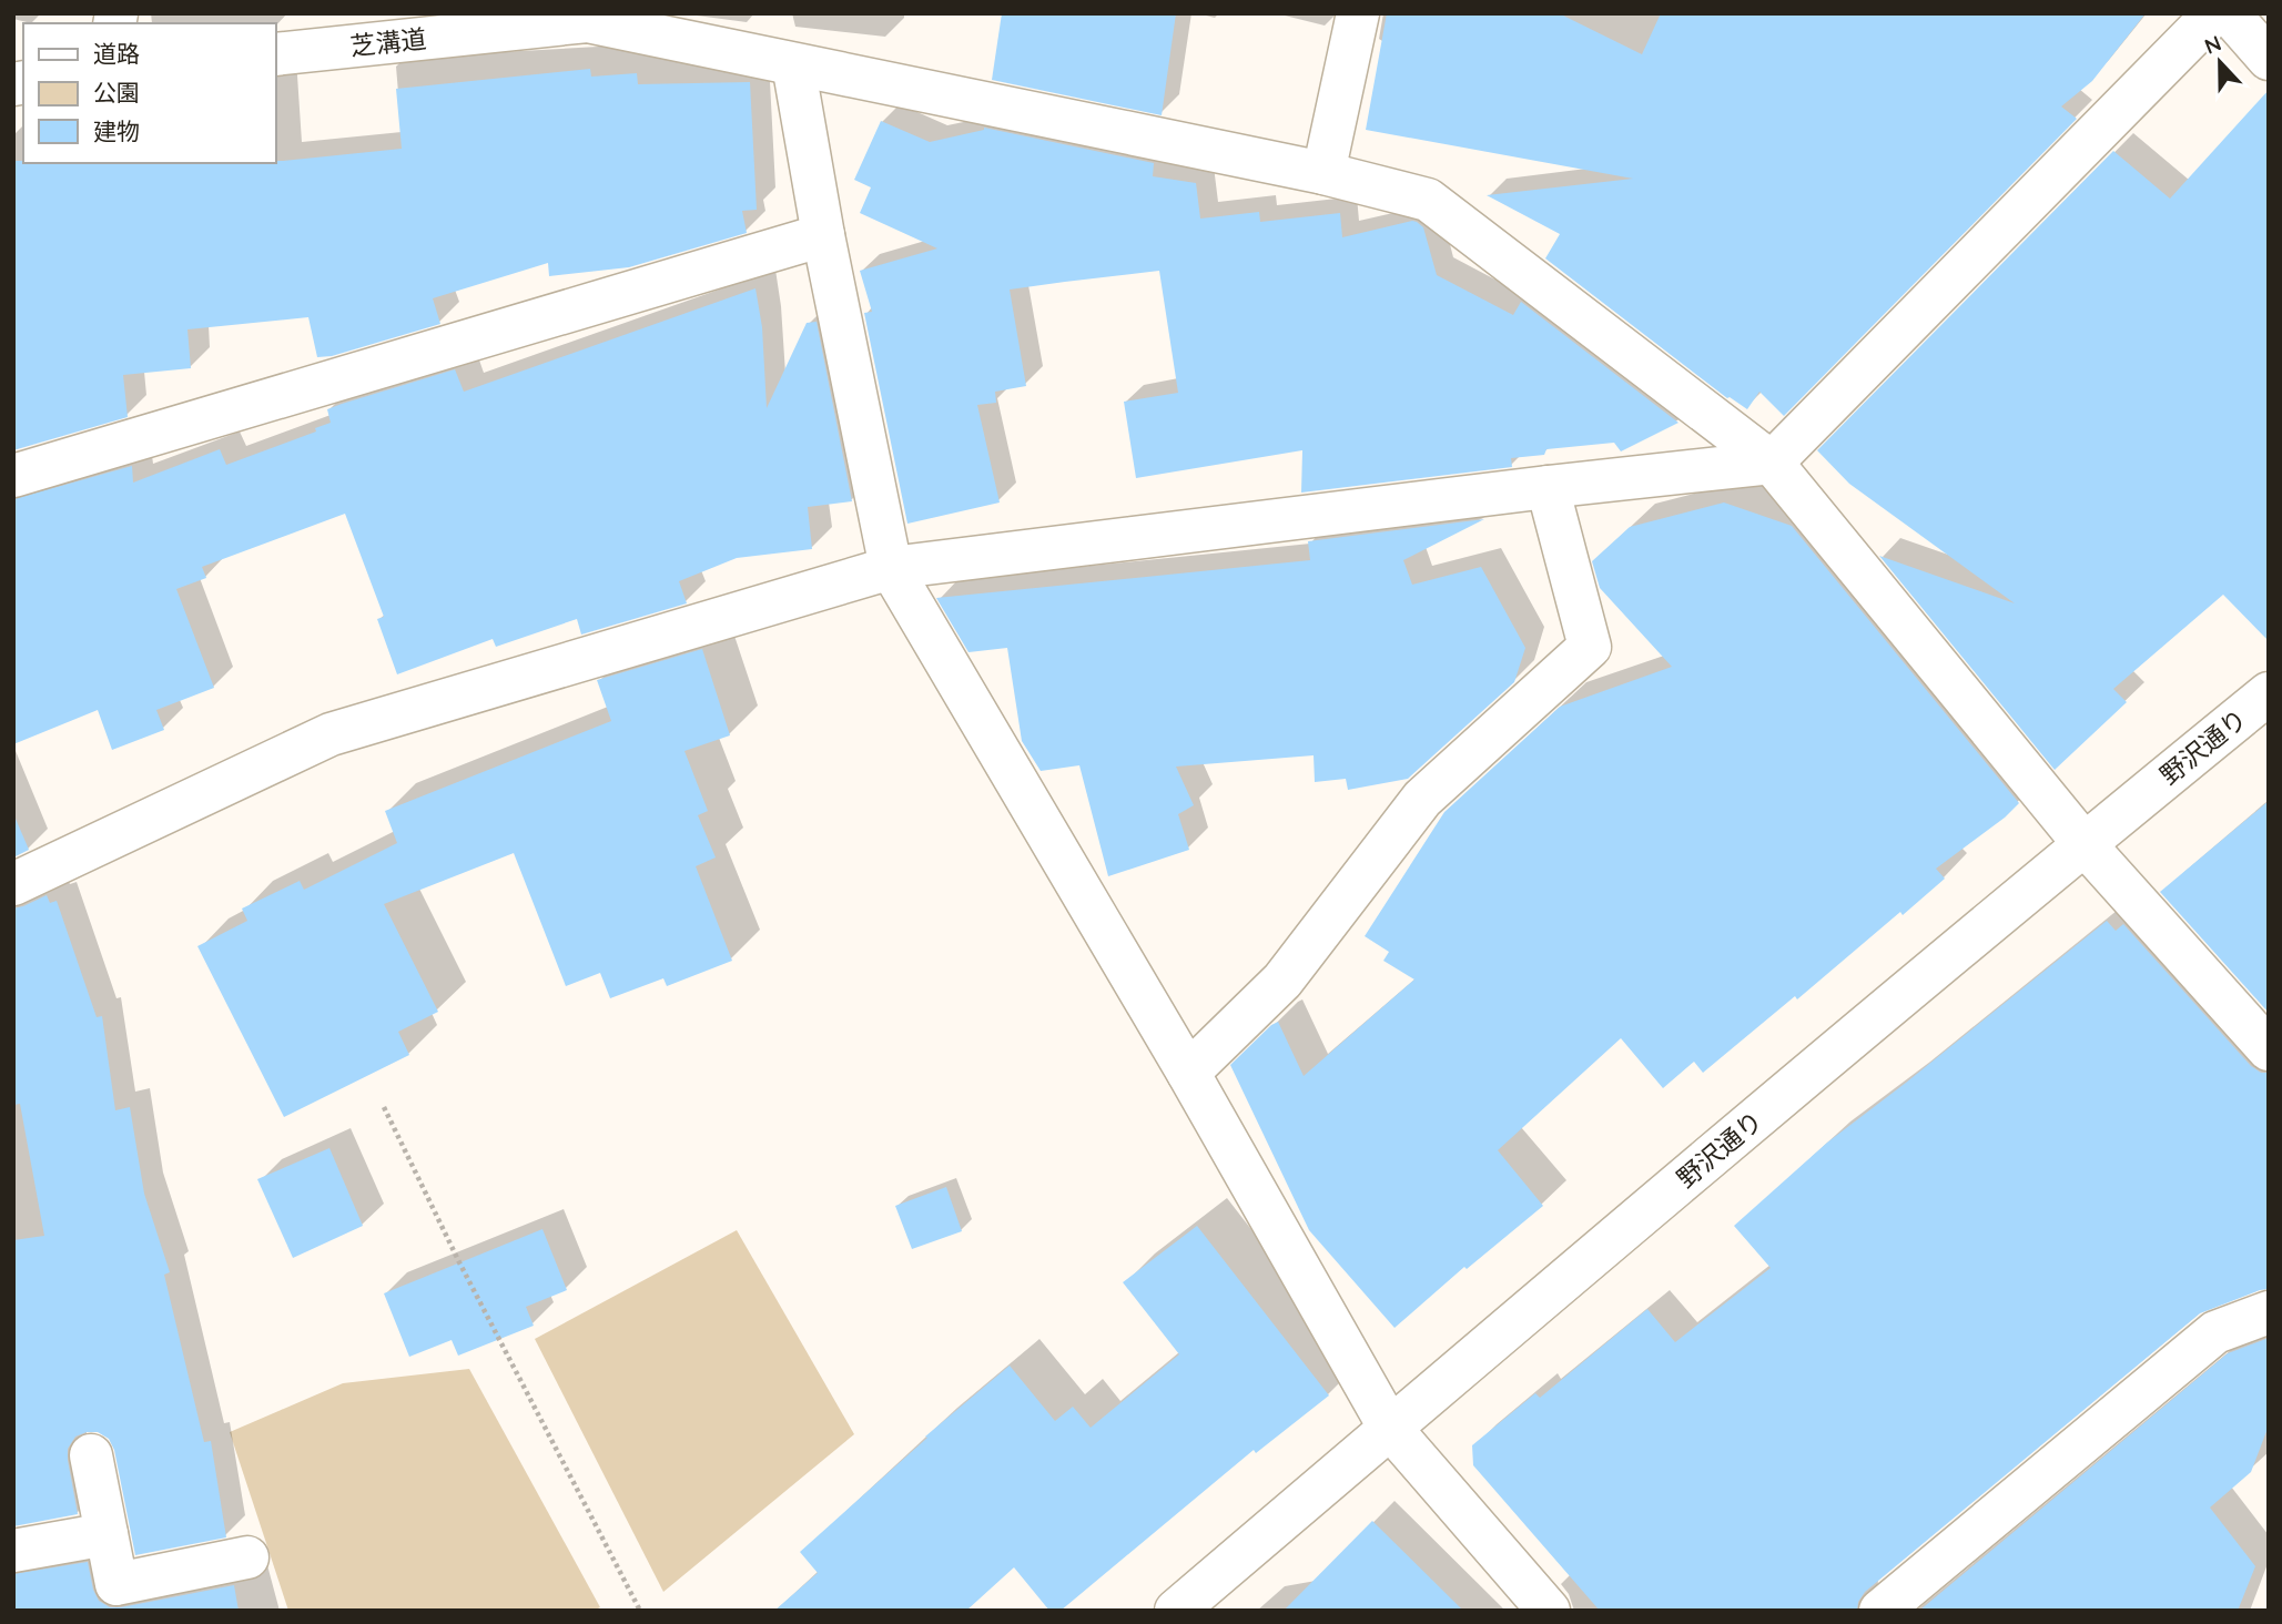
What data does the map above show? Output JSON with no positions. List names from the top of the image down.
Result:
{
  "streets": {
    "street": ["芝溝道", "野沢通り"]
  },
  "crossings": [
    ["芝溝道", "野沢通り"]
  ],
  "legend": ["道路", "公園", "建物"],
  "north": "top"
}
